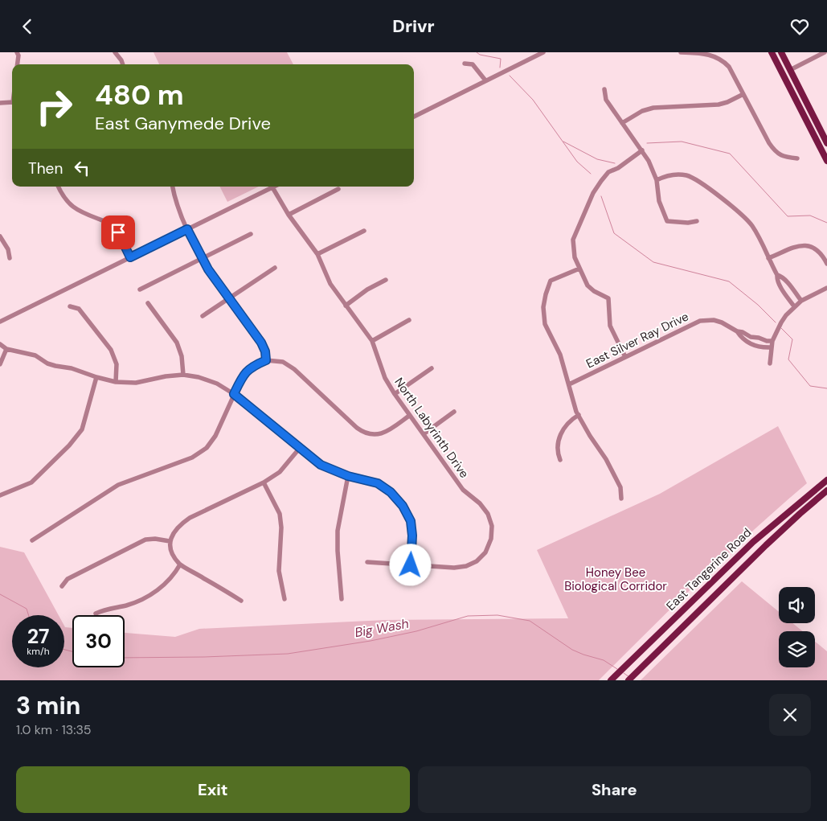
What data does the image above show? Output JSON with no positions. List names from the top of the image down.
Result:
{
  "streets": {
    "main road": ["East Tangerine Road"],
    "street": ["East Silver Ray Drive", "North Labyrinth Drive"]
  },
  "water": ["Big Wash"],
  "parks": ["Honey Bee Biological Corridor"],
  "page": {
    "header": "Drivr",
    "turn": ["480 m", "East Ganymede Drive"],
    "then": "Then",
    "speed": "27 km/h",
    "limit": "30",
    "heading": ["3 min", "1.0 km · 13:35"],
    "buttons": ["Exit", "Share"]
  }
}
